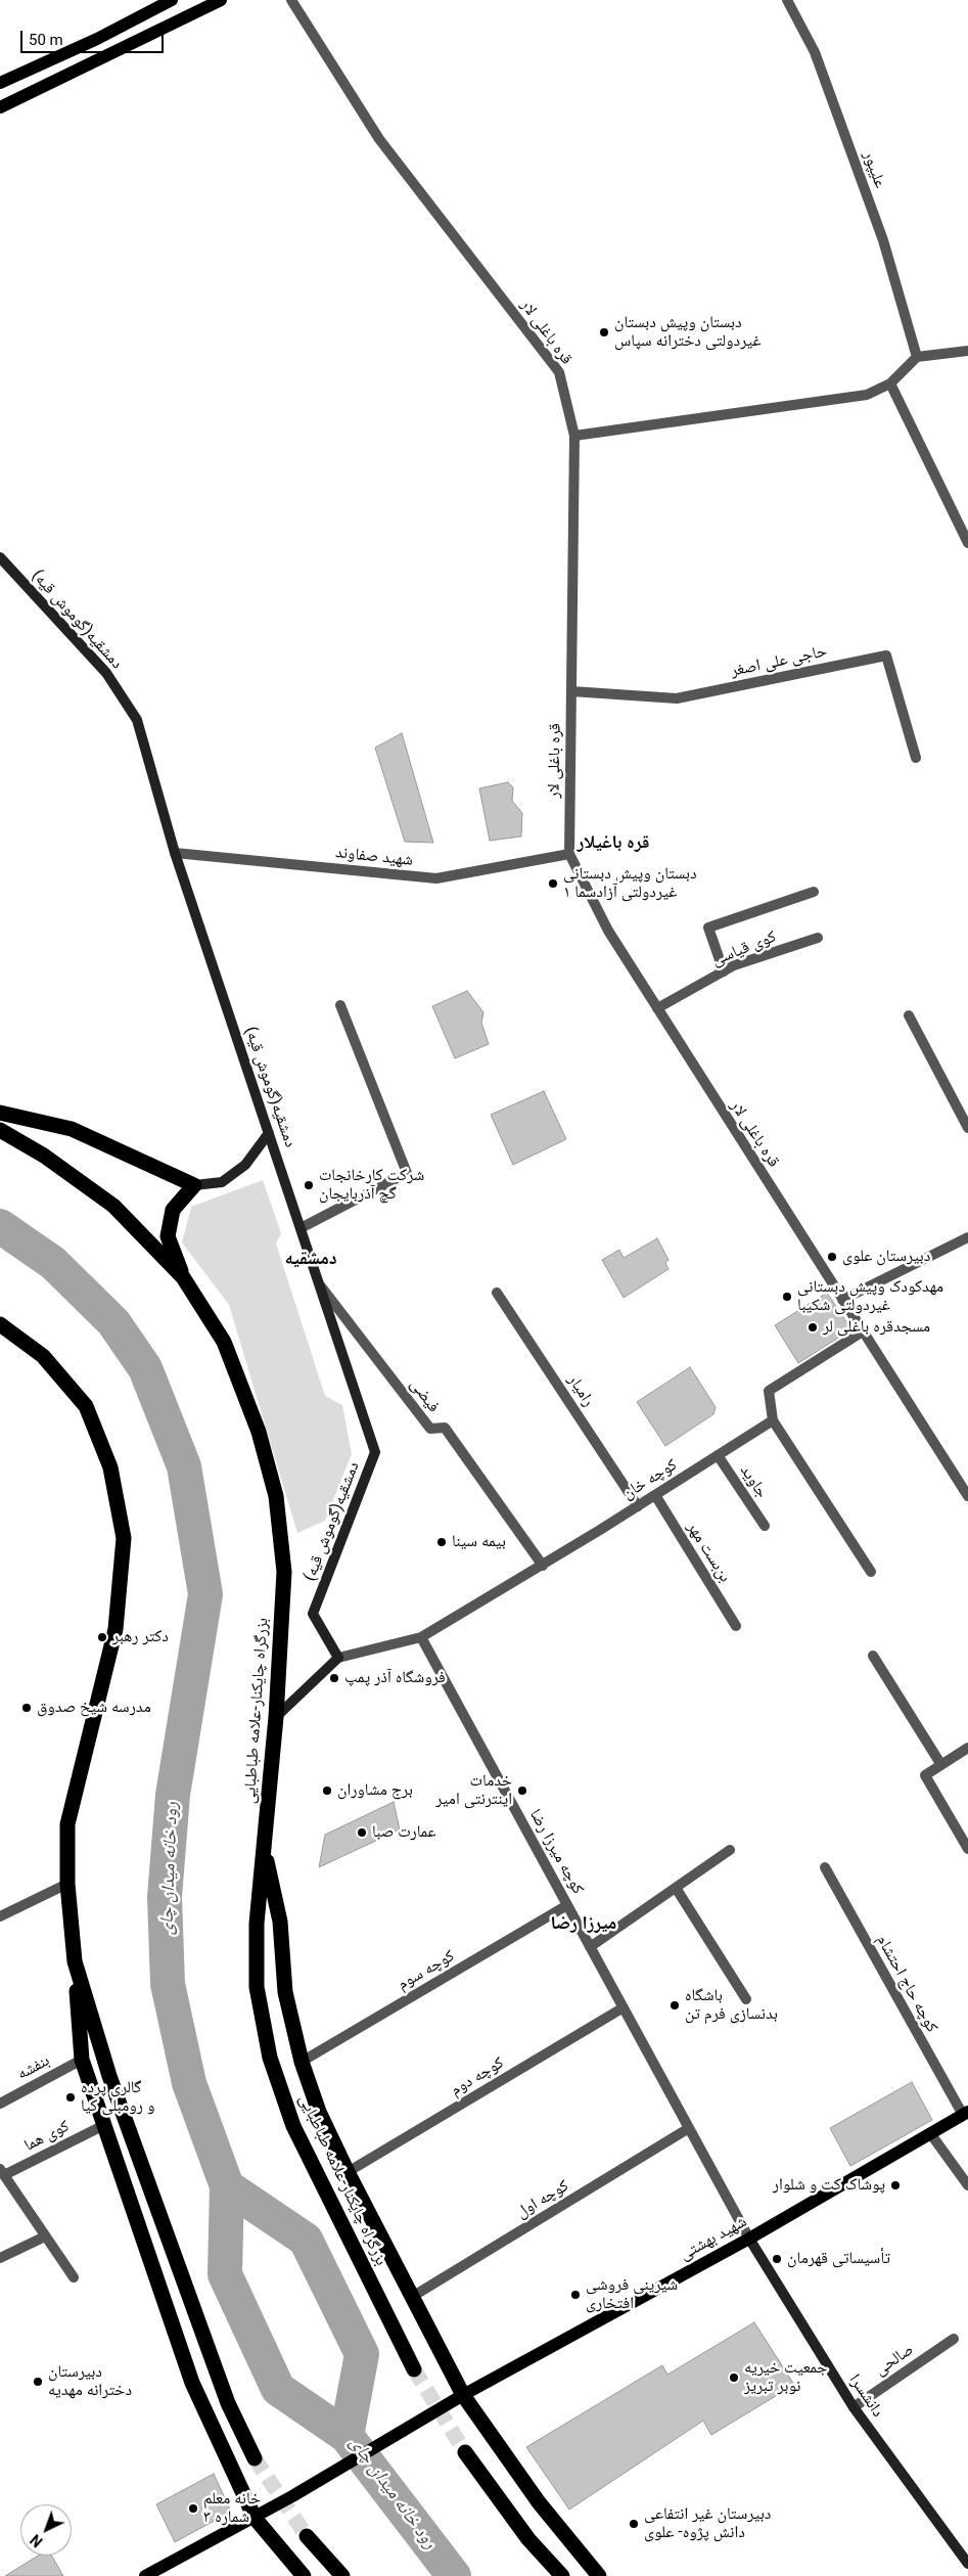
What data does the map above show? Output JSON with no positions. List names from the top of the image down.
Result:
{
  "streets": {
    "highway": ["بزرگراه چایکنار-علامه طباطبایی"],
    "main road": ["دمشقیه(گوموش قیه)", "شهید بهشتى", "دانشسرا"],
    "street": [
      "علیپور",
      "قره باغلی لار",
      "حاجی علی اصغر",
      "شهید صفاوند",
      "کوی قیاسی",
      "رامیار",
      "فیضی",
      "کوچه خان",
      "جاوید",
      "بن‌بست مهر",
      "کوچه میرزا رضا",
      "کوچه سوم",
      "کوچه حاج احتشام",
      "بنفشه",
      "کوچه دوم",
      "کوی هما",
      "کوچه اول",
      "صالحی"
    ]
  },
  "crossings": [
    ["قره باغلی لار", "حاجی علی اصغر"],
    ["قره باغلی لار", "شهید صفاوند"],
    ["قره باغلی لار", "کوی قیاسی"],
    ["دمشقیه(گوموش قیه)", "شهید صفاوند"],
    ["دمشقیه(گوموش قیه)", "فیضی"],
    ["رامیار", "کوچه خان"],
    ["فیضی", "کوچه خان"],
    ["کوچه خان", "جاوید"],
    ["کوچه خان", "بن‌بست مهر"],
    ["کوچه خان", "کوچه میرزا رضا"],
    ["کوچه میرزا رضا", "کوچه سوم"],
    ["کوچه میرزا رضا", "کوچه دوم"],
    ["کوچه میرزا رضا", "کوچه اول"],
    ["کوچه میرزا رضا", "شهید بهشتى"],
    ["کوچه میرزا رضا", "دانشسرا"],
    ["کوچه حاج احتشام", "شهید بهشتى"],
    ["شهید بهشتى", "دانشسرا"],
    ["صالحی", "دانشسرا"]
  ],
  "districts": ["قره باغیلار", "دمشقیه", "میرزا رضا"],
  "water": ["رود خانه میدان چای"],
  "places": [
    "دبستان وپیش دبستان غیردولتی دخترانه سپاس",
    "دبستان وپیش دبستانی غیردولتی آزادسما ۱",
    "شرکت کارخانجات گچ آذربایجان",
    "دبیرستان علوی",
    "مهدکودک وپیش دبستانی غیردولتی شکیبا",
    "مسجدقره باغلی لر",
    "بیمه سینا",
    "دکتر رهبر",
    "فروشگاه آذر پمپ",
    "مدرسه شیخ صدوق",
    "برج مشاوران",
    "خدمات اینترنتی امیر",
    "عمارت صبا",
    "باشگاه بدنسازی فرم تن",
    "گالری پرده و رومبلی کیا",
    "پوشاک کت و شلوار",
    "تأسیساتی قهرمان",
    "شیرینی فروشی افتخاری",
    "جمعیت خیریه نوبر تبریز",
    "دبیرستان دخترانه مهدیه",
    "خانه معلم شماره ۳",
    "دبیرستان غیر انتفاعی دانش پژوه- علوی"
  ],
  "scale_bar": "50 m",
  "north": "bottom left"
}
